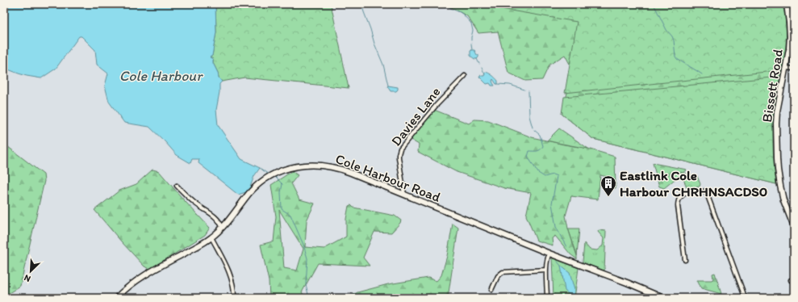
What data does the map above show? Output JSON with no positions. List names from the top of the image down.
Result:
{
  "streets": {
    "main road": ["Bissett Road", "Cole Harbour Road"],
    "street": ["Davies Lane"]
  },
  "crossings": [
    ["Davies Lane", "Cole Harbour Road"]
  ],
  "water": ["Cole Harbour"],
  "places": {
    "building": ["Eastlink Cole Harbour CHRHNSACDS0"]
  },
  "north": "bottom left"
}
